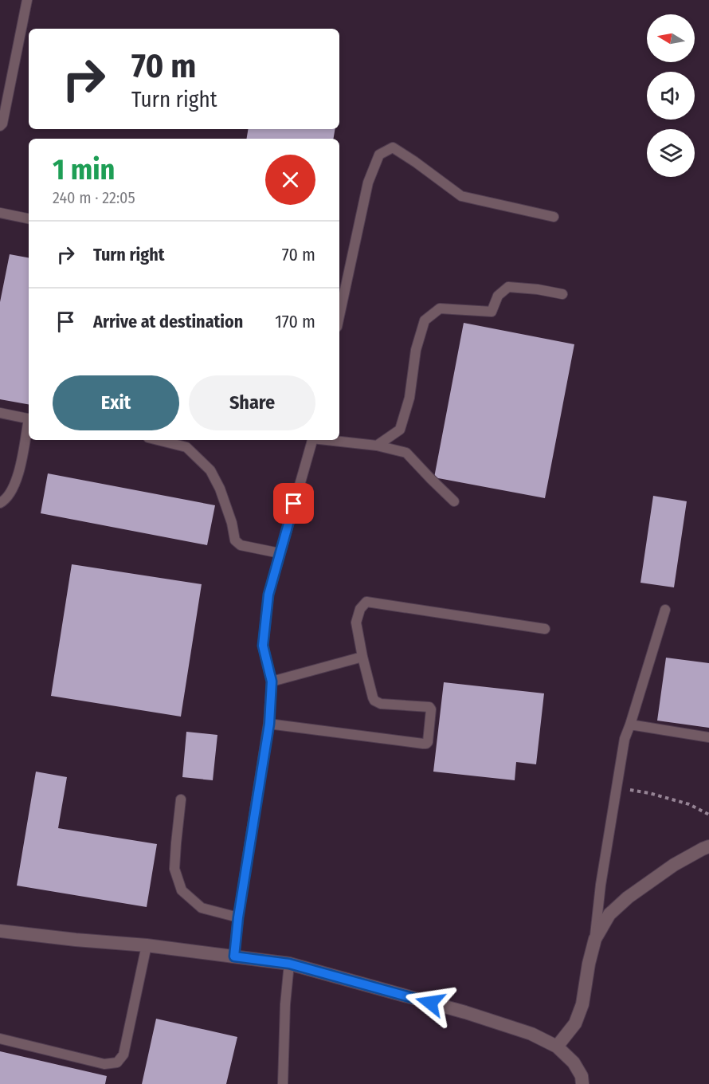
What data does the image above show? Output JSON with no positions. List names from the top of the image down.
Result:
{
  "north": "left",
  "page": {
    "turn": ["70 m", "Turn right"],
    "heading": ["1 min", "240 m · 22:05"],
    "list": [
      {
        "name": "Turn right",
        "value": "70 m"
      },
      {
        "name": "Arrive at destination",
        "value": "170 m"
      }
    ],
    "buttons": ["Exit", "Share"]
  }
}
